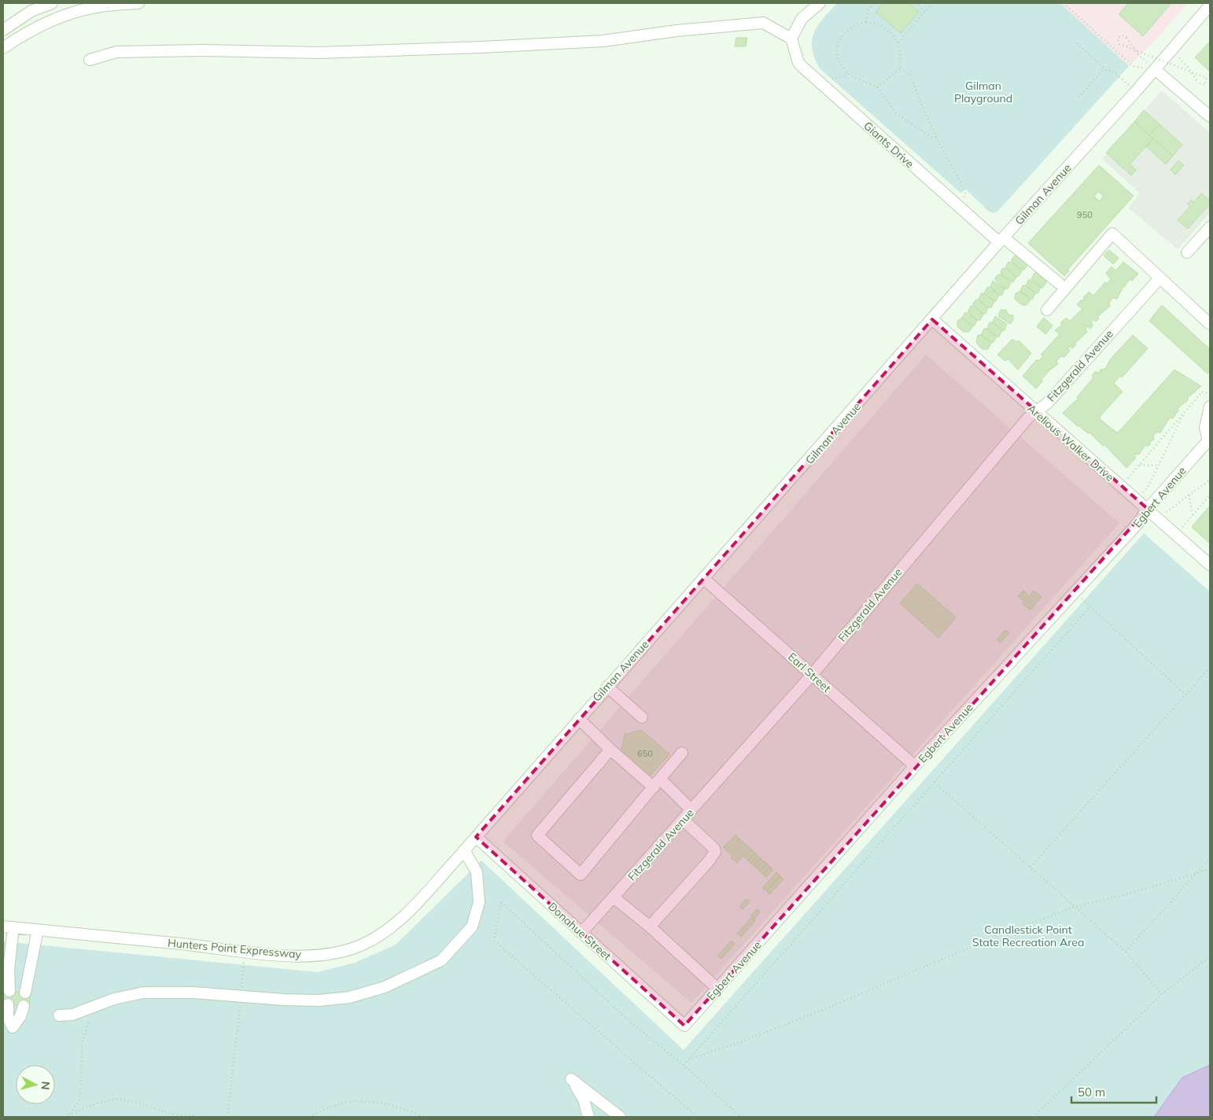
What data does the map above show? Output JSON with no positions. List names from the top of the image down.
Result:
{
  "streets": {
    "street": [
      "Giants Drive",
      "Gilman Avenue",
      "Fitzgerald Avenue",
      "Arelious Walker Drive",
      "Egbert Avenue",
      "Earl Street",
      "Donahue Street",
      "Hunters Point Expressway"
    ]
  },
  "crossings": [
    ["Giants Drive", "Gilman Avenue"],
    ["Gilman Avenue", "Arelious Walker Drive"],
    ["Gilman Avenue", "Earl Street"],
    ["Gilman Avenue", "Donahue Street"],
    ["Gilman Avenue", "Hunters Point Expressway"],
    ["Fitzgerald Avenue", "Arelious Walker Drive"],
    ["Fitzgerald Avenue", "Earl Street"],
    ["Fitzgerald Avenue", "Donahue Street"],
    ["Arelious Walker Drive", "Egbert Avenue"],
    ["Egbert Avenue", "Earl Street"],
    ["Egbert Avenue", "Donahue Street"]
  ],
  "parks": ["Gilman Playground", "Candlestick Point State Recreation Area"],
  "house_numbers": ["950", "650"],
  "scale_bar": "50 m",
  "north": "right"
}
